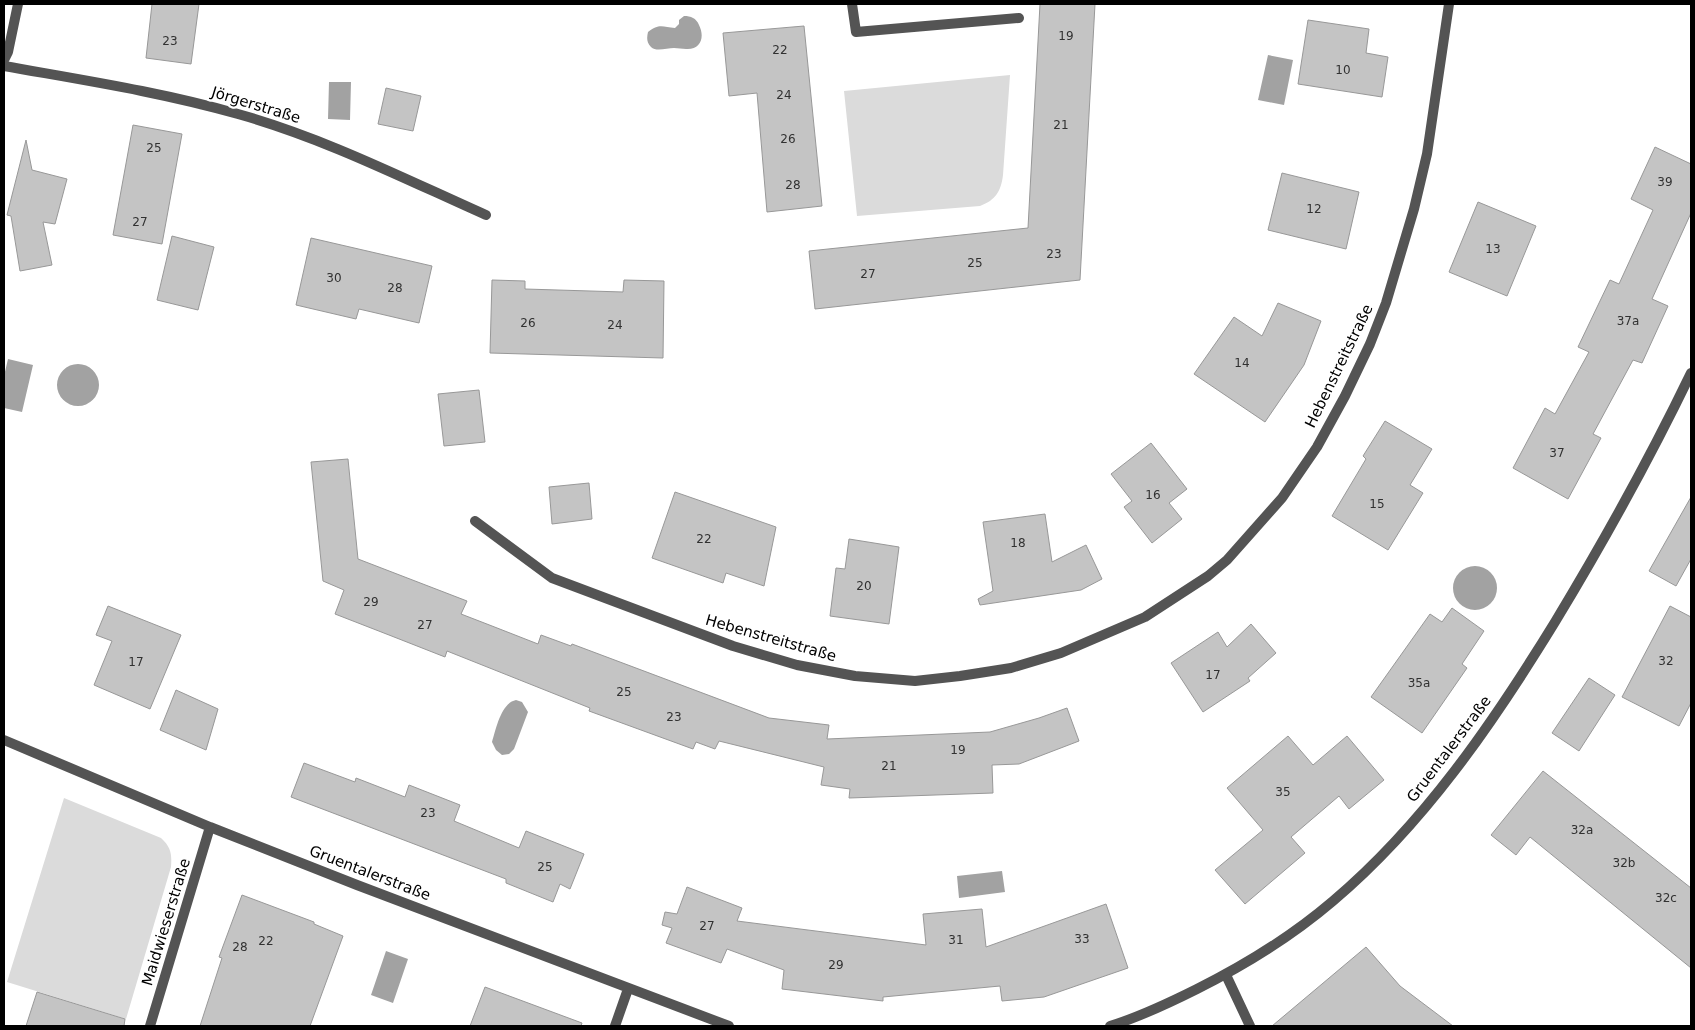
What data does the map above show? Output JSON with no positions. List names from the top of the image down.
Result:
{
  "streets": {
    "street": [
      "Jörgerstraße",
      "Hebenstreitstraße",
      "Gruentalerstraße",
      "Maidwieserstraße"
    ]
  },
  "crossings": [
    ["Gruentalerstraße", "Maidwieserstraße"]
  ],
  "house_numbers": [
    "19",
    "23",
    "22",
    "10",
    "24",
    "21",
    "26",
    "25",
    "39",
    "28",
    "12",
    "27",
    "13",
    "23",
    "25",
    "27",
    "30",
    "28",
    "37a",
    "26",
    "24",
    "14",
    "37",
    "16",
    "15",
    "22",
    "18",
    "20",
    "29",
    "27",
    "32",
    "17",
    "17",
    "35a",
    "25",
    "23",
    "19",
    "21",
    "35",
    "23",
    "32a",
    "32b",
    "25",
    "32c",
    "27",
    "33",
    "31",
    "22",
    "28",
    "29"
  ]
}
